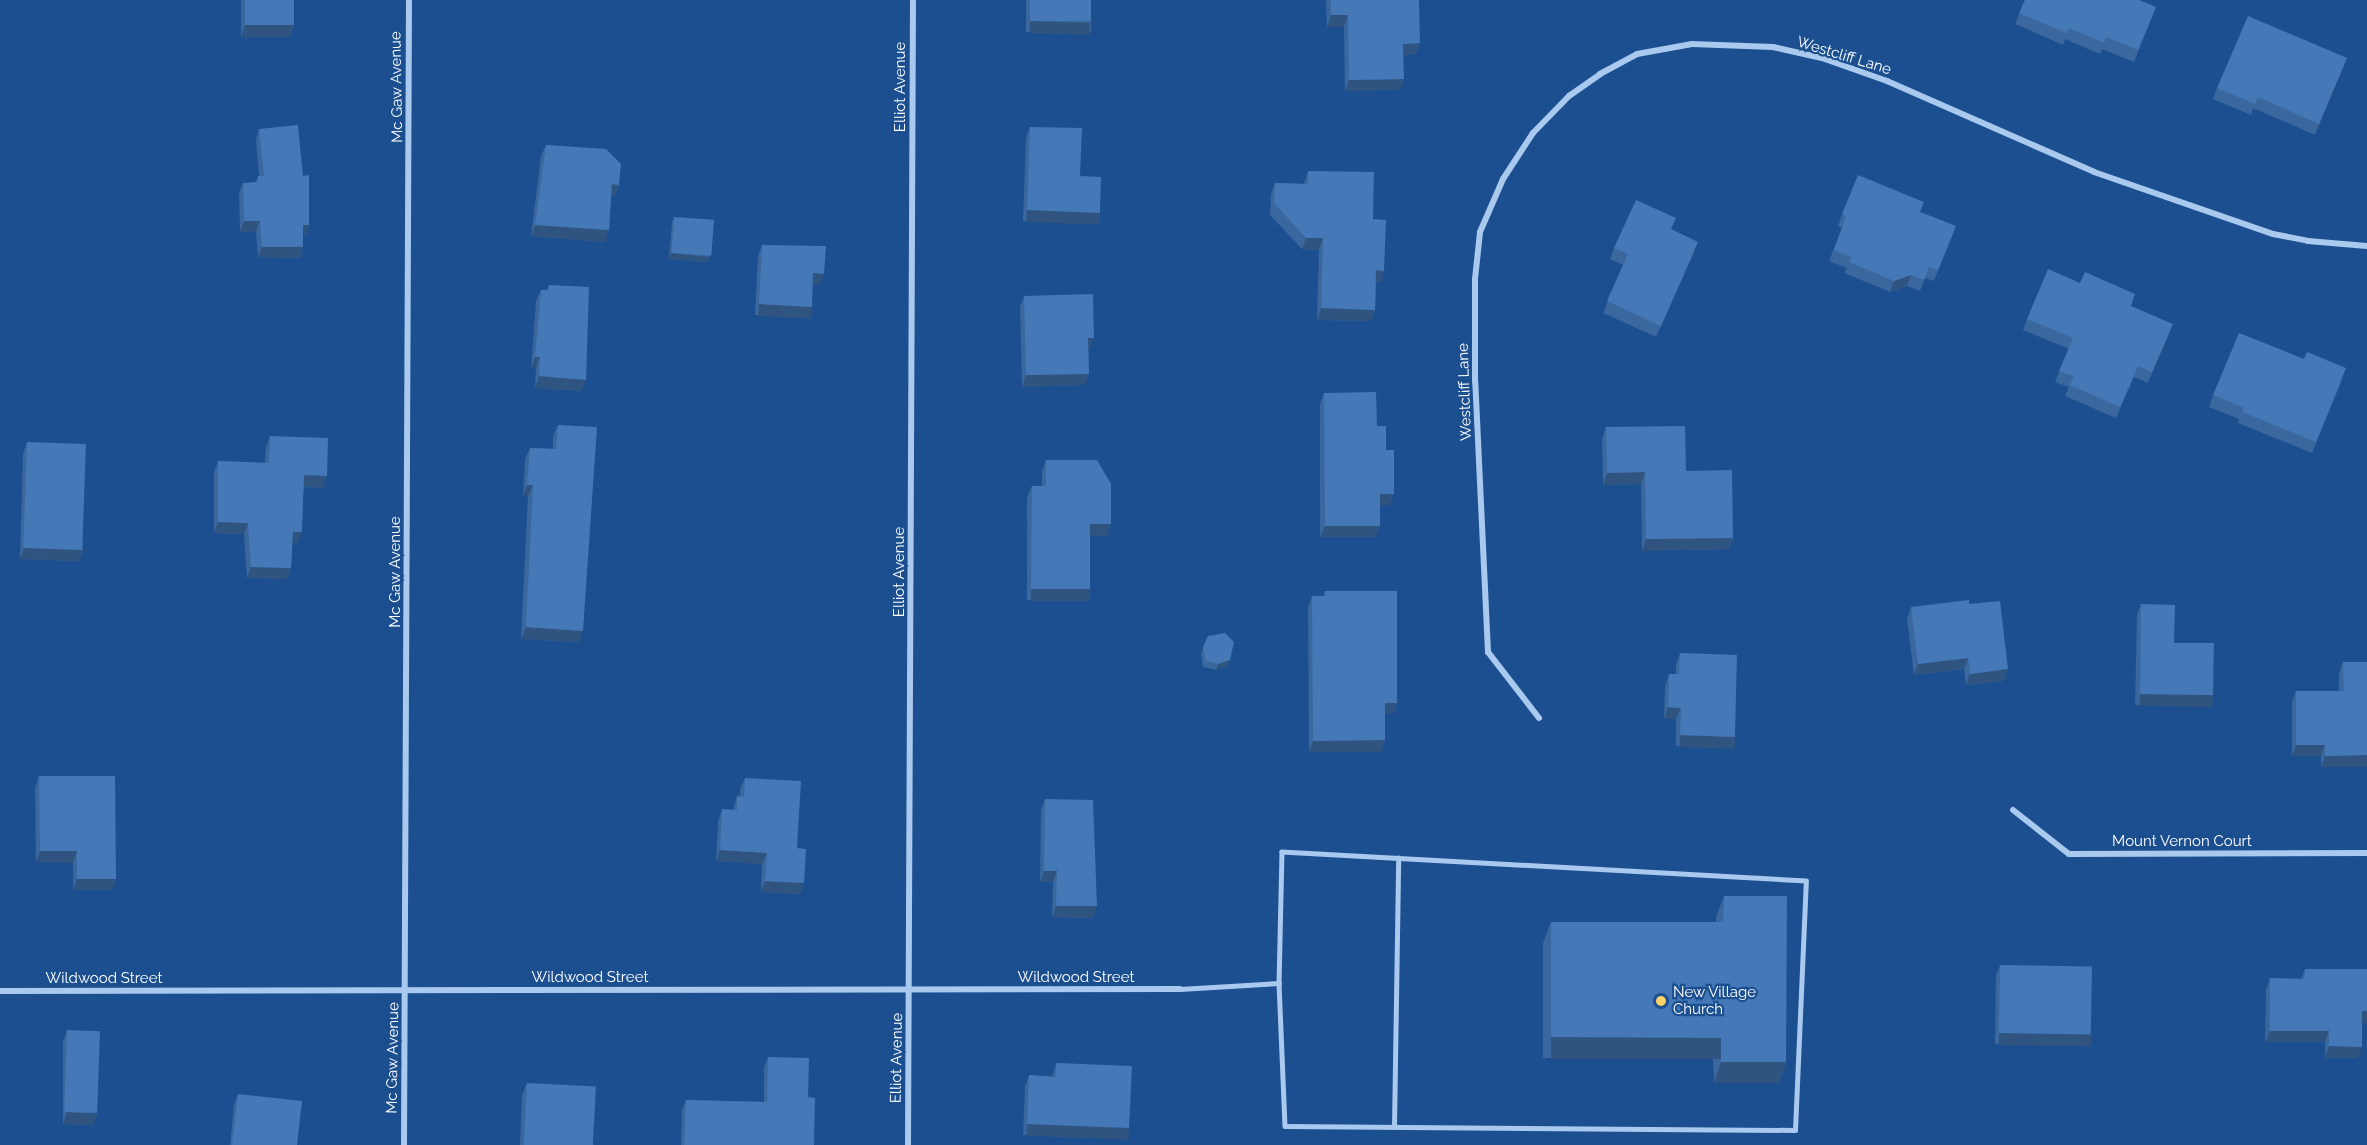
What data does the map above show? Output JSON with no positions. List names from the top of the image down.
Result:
{
  "streets": {
    "street": [
      "Westcliff Lane",
      "Mc Gaw Avenue",
      "Elliot Avenue",
      "Mount Vernon Court",
      "Wildwood Street"
    ]
  },
  "crossings": [
    ["Mc Gaw Avenue", "Wildwood Street"],
    ["Elliot Avenue", "Wildwood Street"]
  ],
  "places": ["New Village Church"]
}
